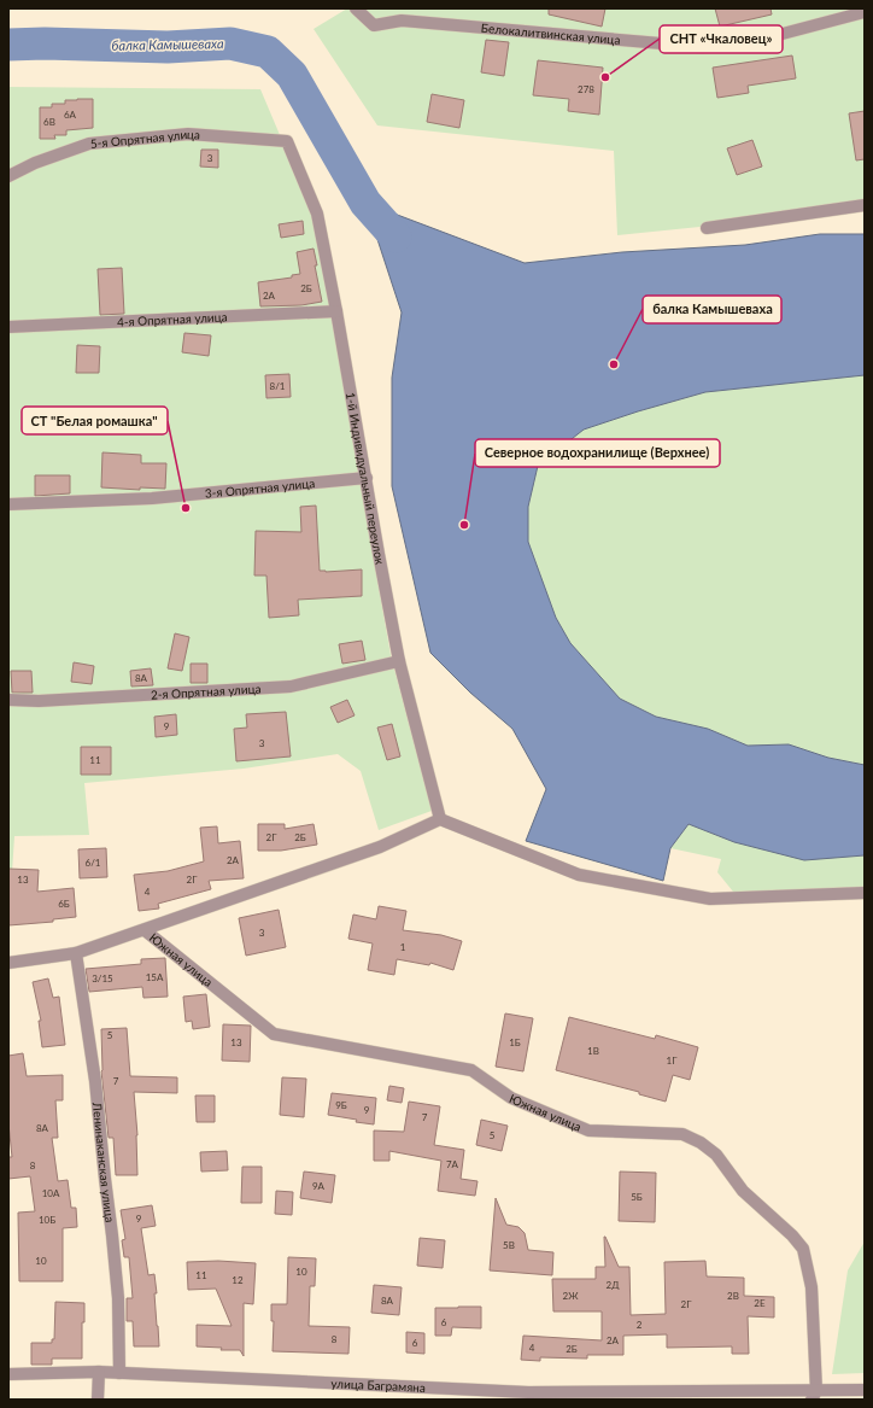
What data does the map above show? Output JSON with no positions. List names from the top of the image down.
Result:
{
  "streets": {
    "street": [
      "Белокалитвинская улица",
      "5-я Опрятная улица",
      "4-я Опрятная улица",
      "1-й Индивидуальный переулок",
      "3-я Опрятная улица",
      "2-я Опрятная улица",
      "Южная улица",
      "Ленинаканская улица",
      "улица Баграмяна"
    ]
  },
  "crossings": [
    ["5-я Опрятная улица", "1-й Индивидуальный переулок"],
    ["4-я Опрятная улица", "1-й Индивидуальный переулок"],
    ["1-й Индивидуальный переулок", "3-я Опрятная улица"],
    ["1-й Индивидуальный переулок", "2-я Опрятная улица"],
    ["1-й Индивидуальный переулок", "Южная улица"],
    ["Южная улица", "Ленинаканская улица"],
    ["Южная улица", "улица Баграмяна"],
    ["Ленинаканская улица", "улица Баграмяна"]
  ],
  "water": ["балка Камышеваха"],
  "places": [
    "СНТ «Чкаловец»",
    "балка Камышеваха",
    "СТ \"Белая ромашка\"",
    "Северное водохранилище (Верхнее)"
  ],
  "house_numbers": [
    "278",
    "6А",
    "6В",
    "3",
    "2Б",
    "2А",
    "8/1",
    "8А",
    "9",
    "3",
    "11",
    "2Г",
    "2Б",
    "2А",
    "6/1",
    "13",
    "2Г",
    "4",
    "6Б",
    "3",
    "1",
    "15А",
    "3/15",
    "5",
    "13",
    "1Б",
    "1В",
    "1Г",
    "7",
    "9Б",
    "9",
    "7",
    "8А",
    "5",
    "7А",
    "8",
    "9А",
    "10А",
    "5Б",
    "9",
    "10Б",
    "5В",
    "10",
    "10",
    "11",
    "12",
    "2Д",
    "2Ж",
    "2В",
    "8А",
    "2Е",
    "2Г",
    "6",
    "2",
    "8",
    "2А",
    "6",
    "4",
    "2Б"
  ]
}
